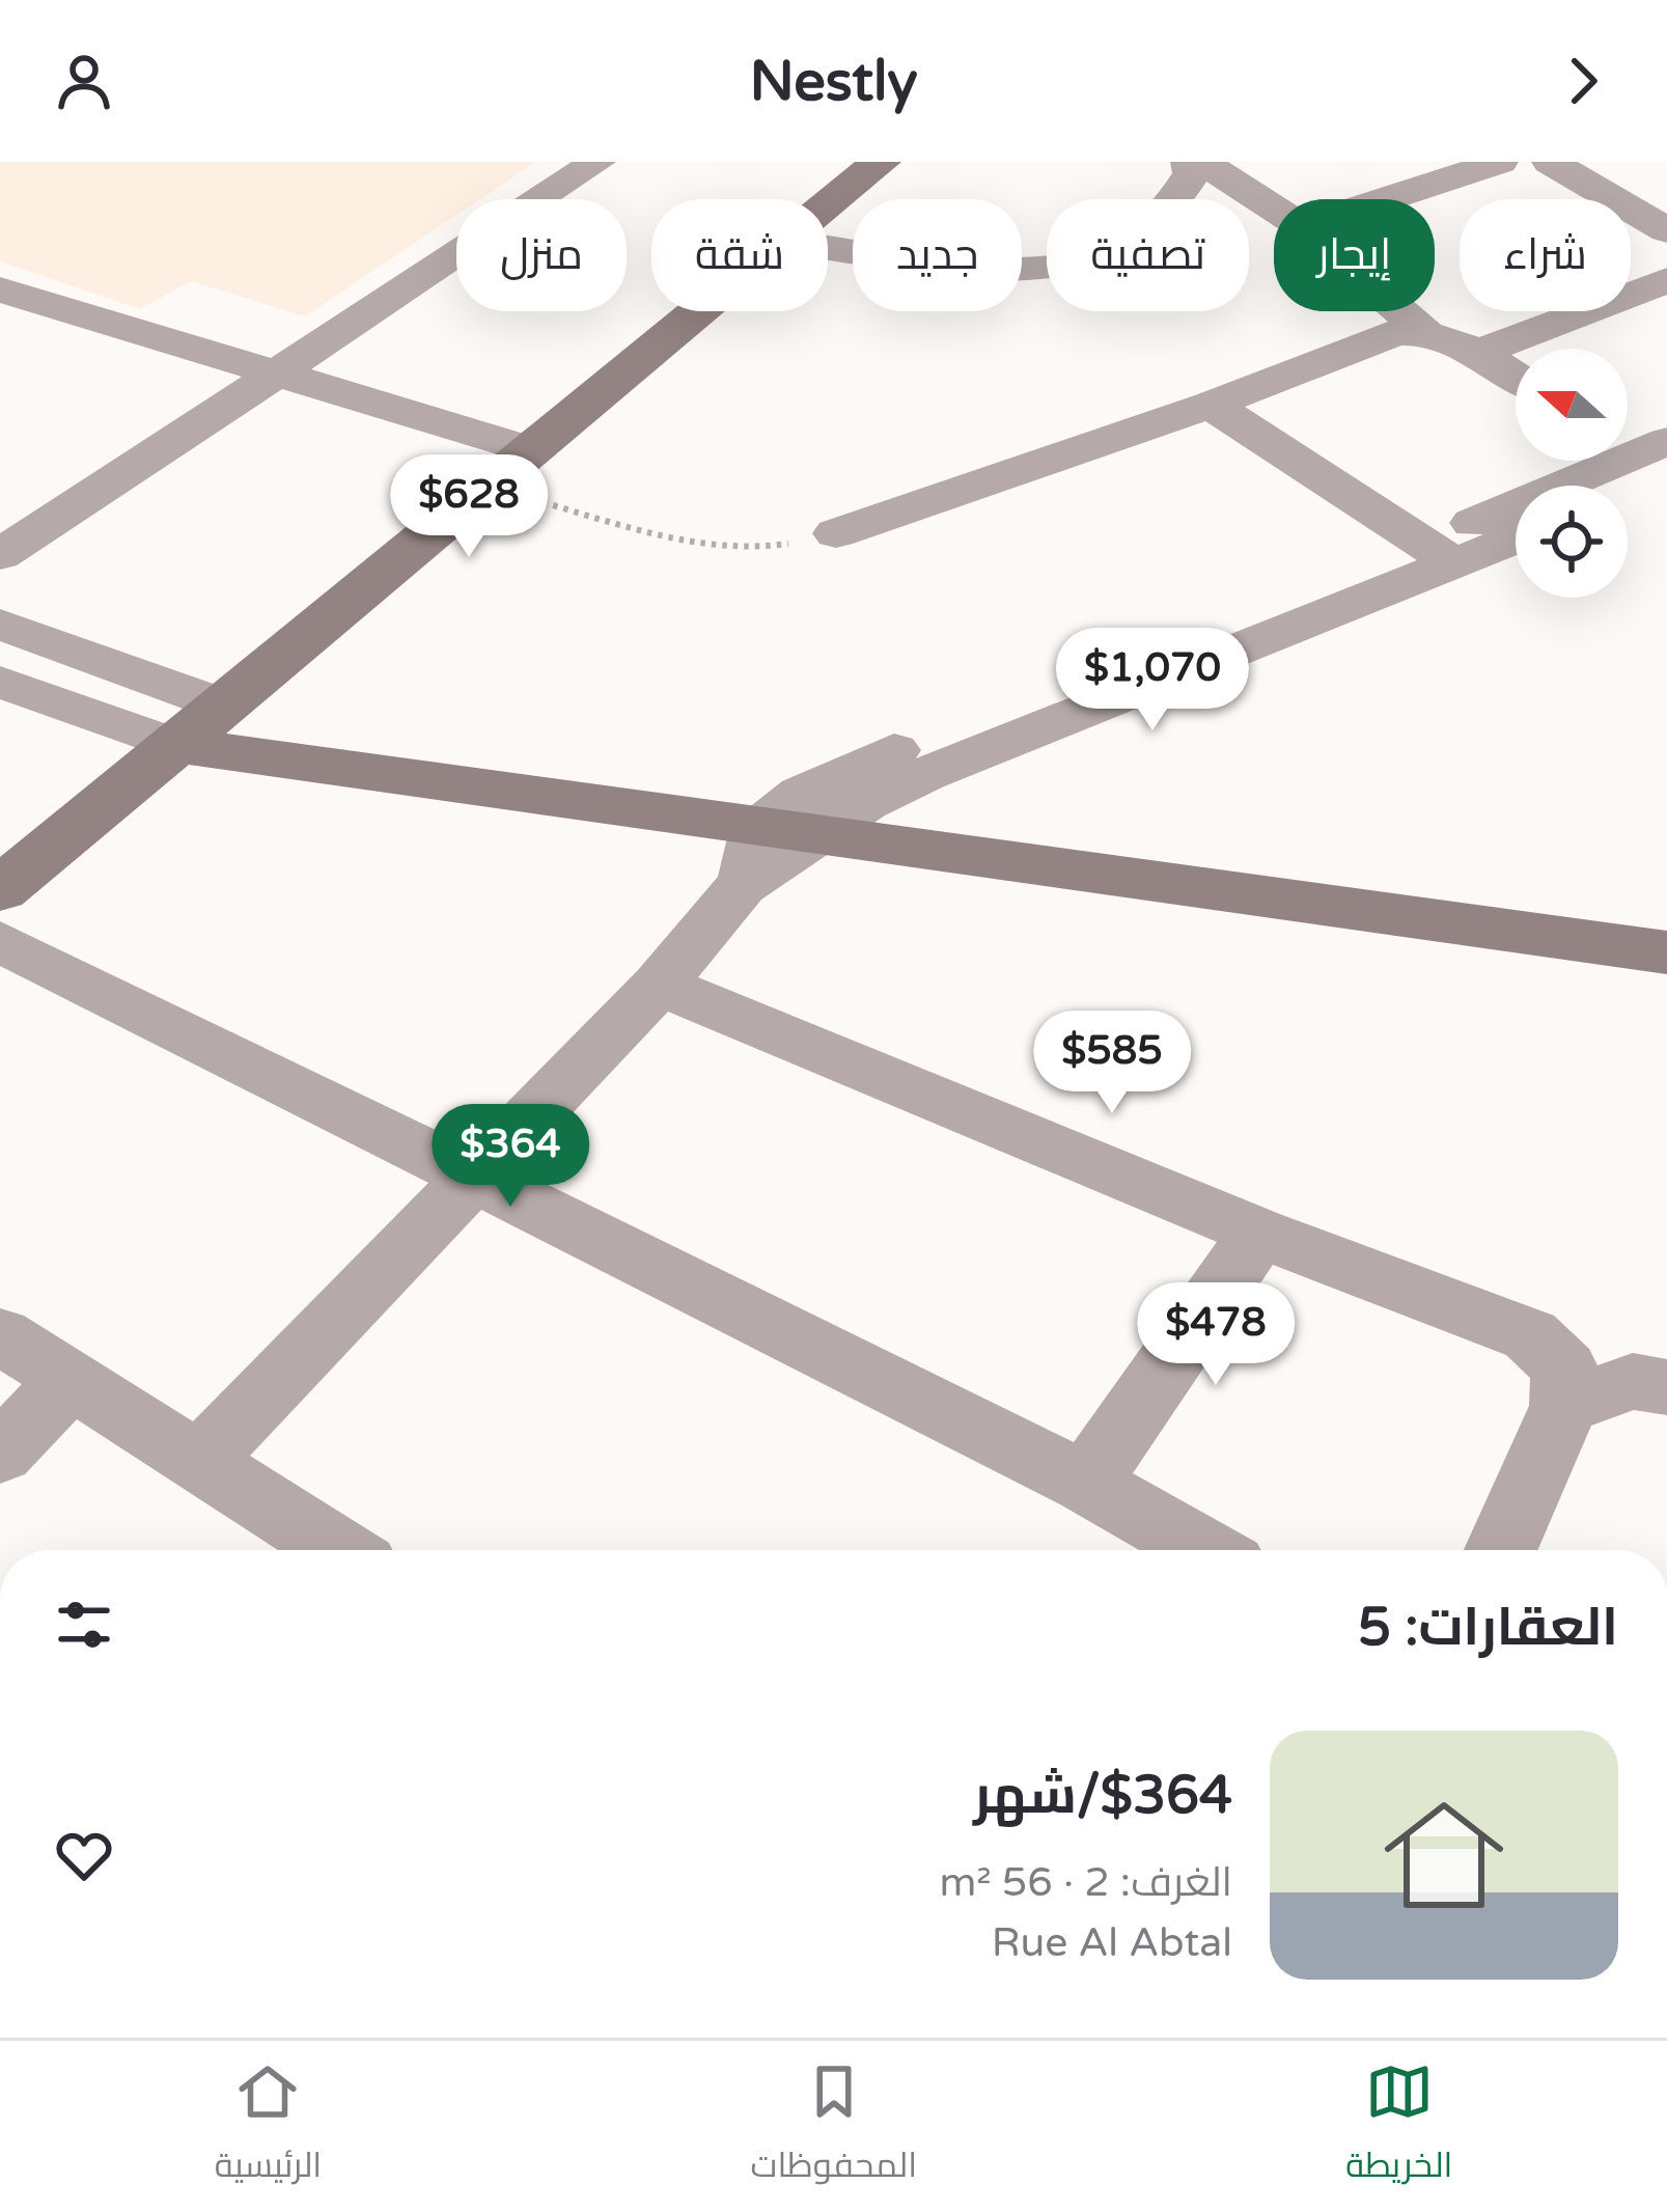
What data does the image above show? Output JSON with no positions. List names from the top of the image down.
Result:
{
  "north": "left",
  "page": {
    "header": "Nestly",
    "chip": [
      "شراء",
      "إيجار",
      "تصفية",
      "جديد",
      "شقة",
      "منزل"
    ],
    "price": [
      "$628",
      "$1,070",
      "$585",
      "$364",
      "$478"
    ],
    "heading": "العقارات: 5",
    "list": [
      {
        "name": "$364/شهر",
        "note": "الغرف: 2 · 56 m² · Rue Al Abtal"
      }
    ],
    "tabs": ["الخريطة", "المحفوظات", "الرئيسية"]
  }
}
